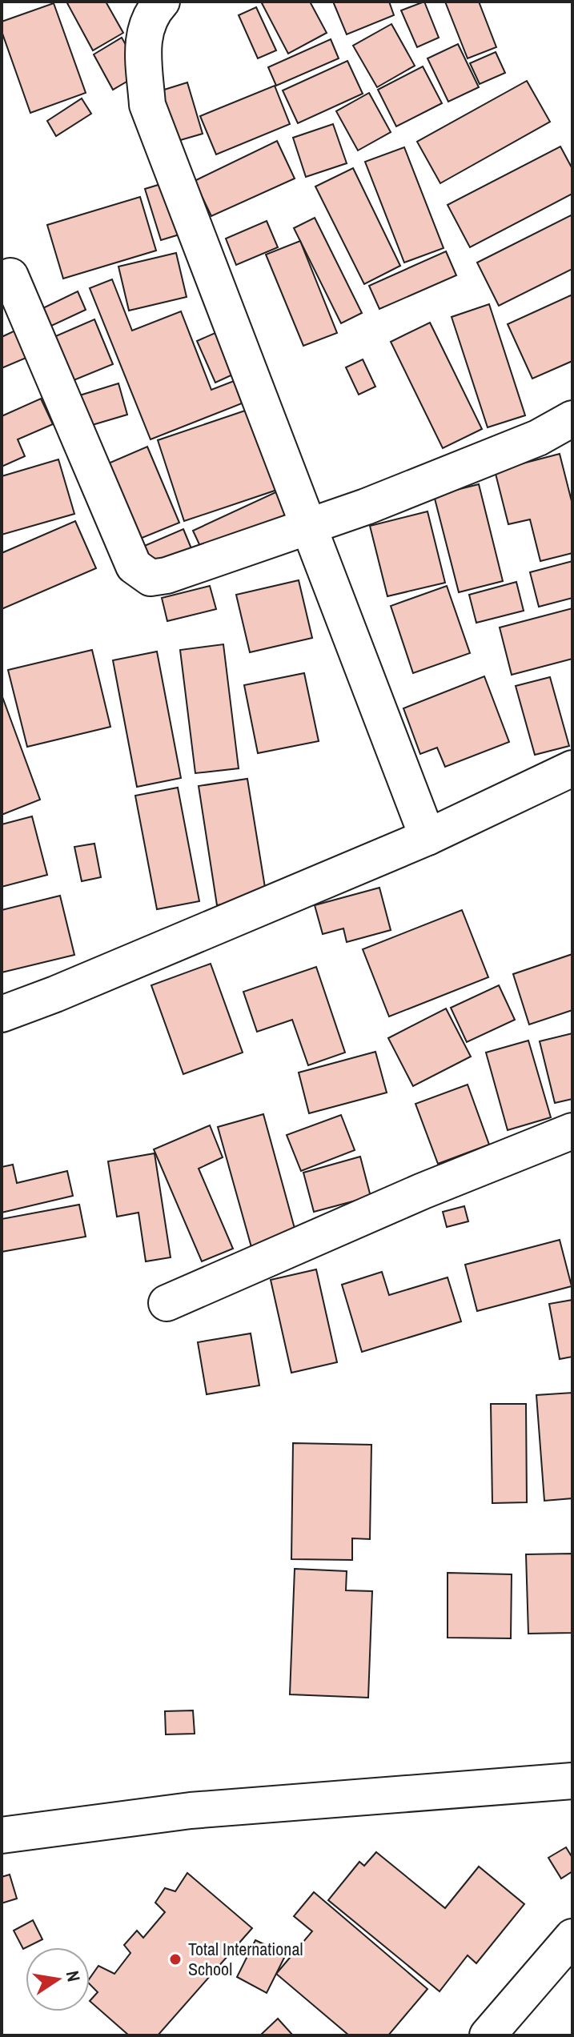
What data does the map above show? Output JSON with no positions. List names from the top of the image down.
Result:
{
  "places": ["Total International School"],
  "north": "right"
}
